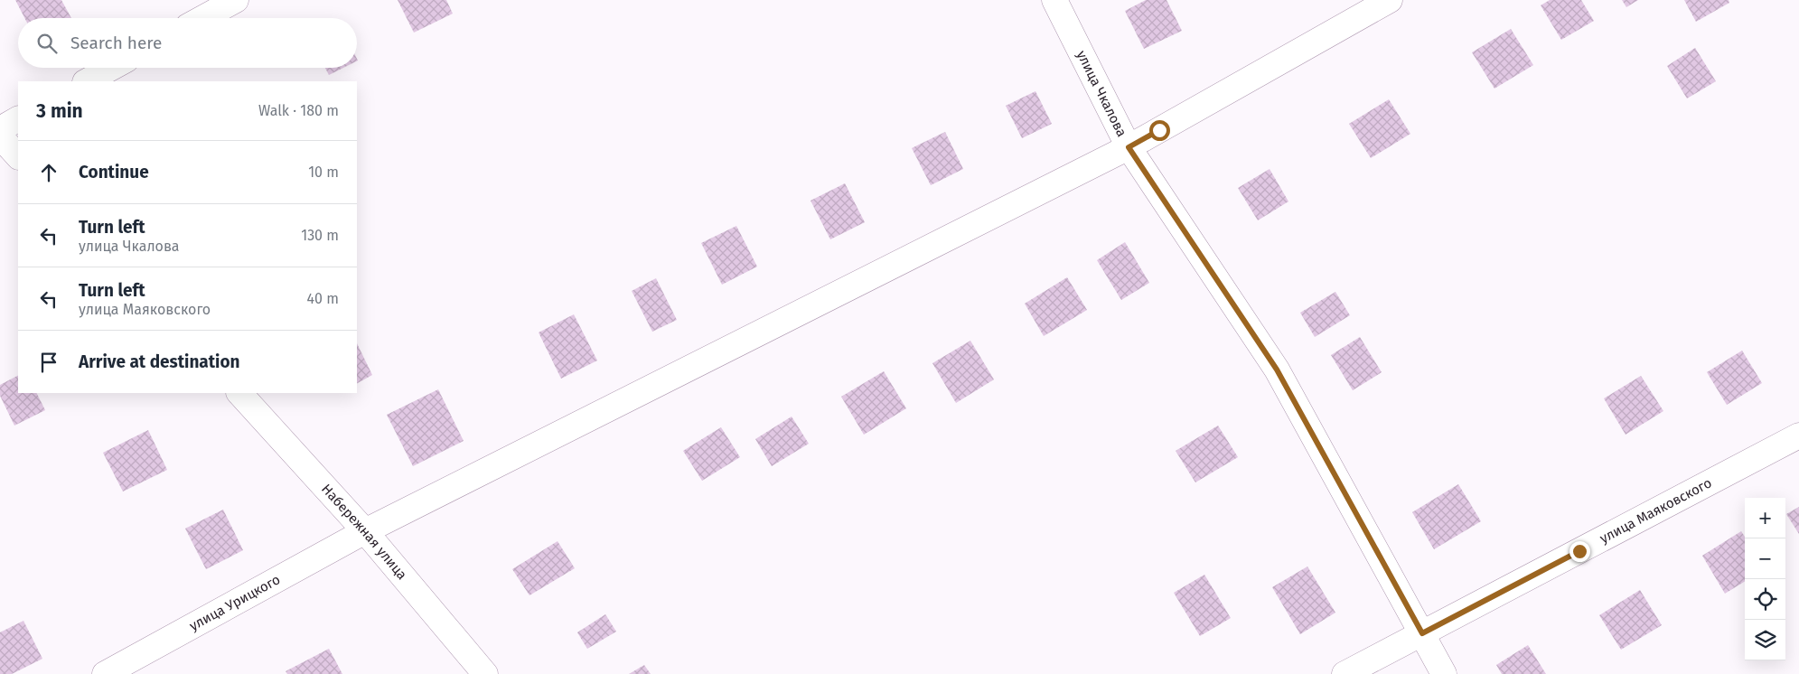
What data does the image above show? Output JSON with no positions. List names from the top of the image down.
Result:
{
  "streets": {
    "street": [
      "улица Чкалова",
      "улица Маяковского",
      "Набережная улица",
      "улица Урицкого"
    ]
  },
  "crossings": [
    ["улица Чкалова", "улица Маяковского"],
    ["улица Чкалова", "улица Урицкого"],
    ["Набережная улица", "улица Урицкого"]
  ],
  "page": {
    "search": "Search here",
    "heading": ["3 min", "Walk · 180 m"],
    "list": [
      ["Continue", "10 m"],
      ["Turn left", "улица Чкалова", "130 m"],
      ["Turn left", "улица Маяковского", "40 m"],
      "Arrive at destination"
    ],
    "map_buttons": ["+", "−"]
  }
}
